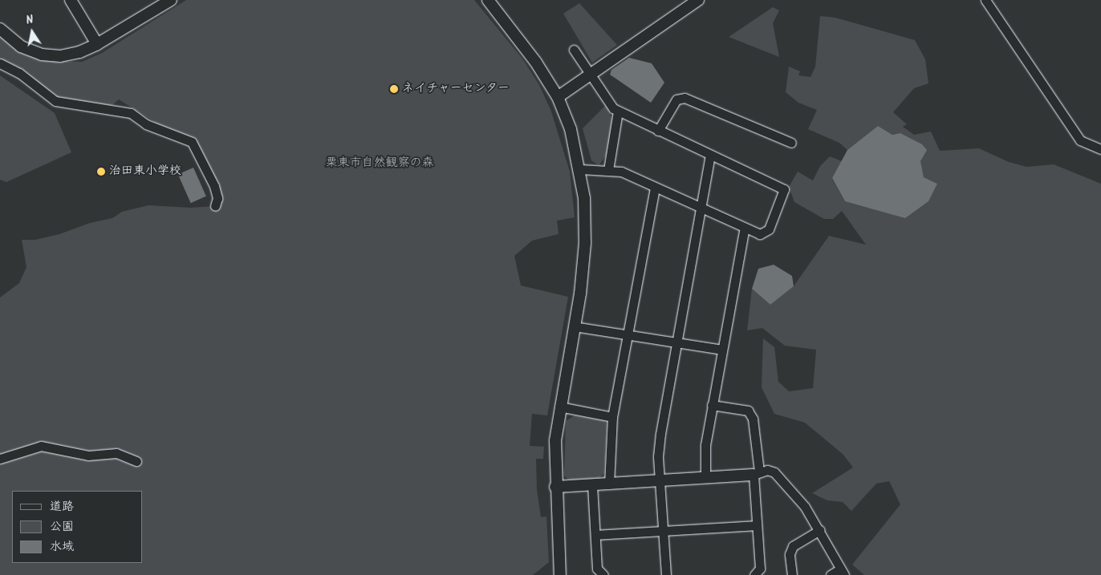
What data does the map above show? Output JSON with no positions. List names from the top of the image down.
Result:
{
  "parks": ["栗東市自然観察の森"],
  "places": ["ネイチャーセンター", "治田東小学校"],
  "legend": ["道路", "公園", "水域"],
  "north": "top"
}
